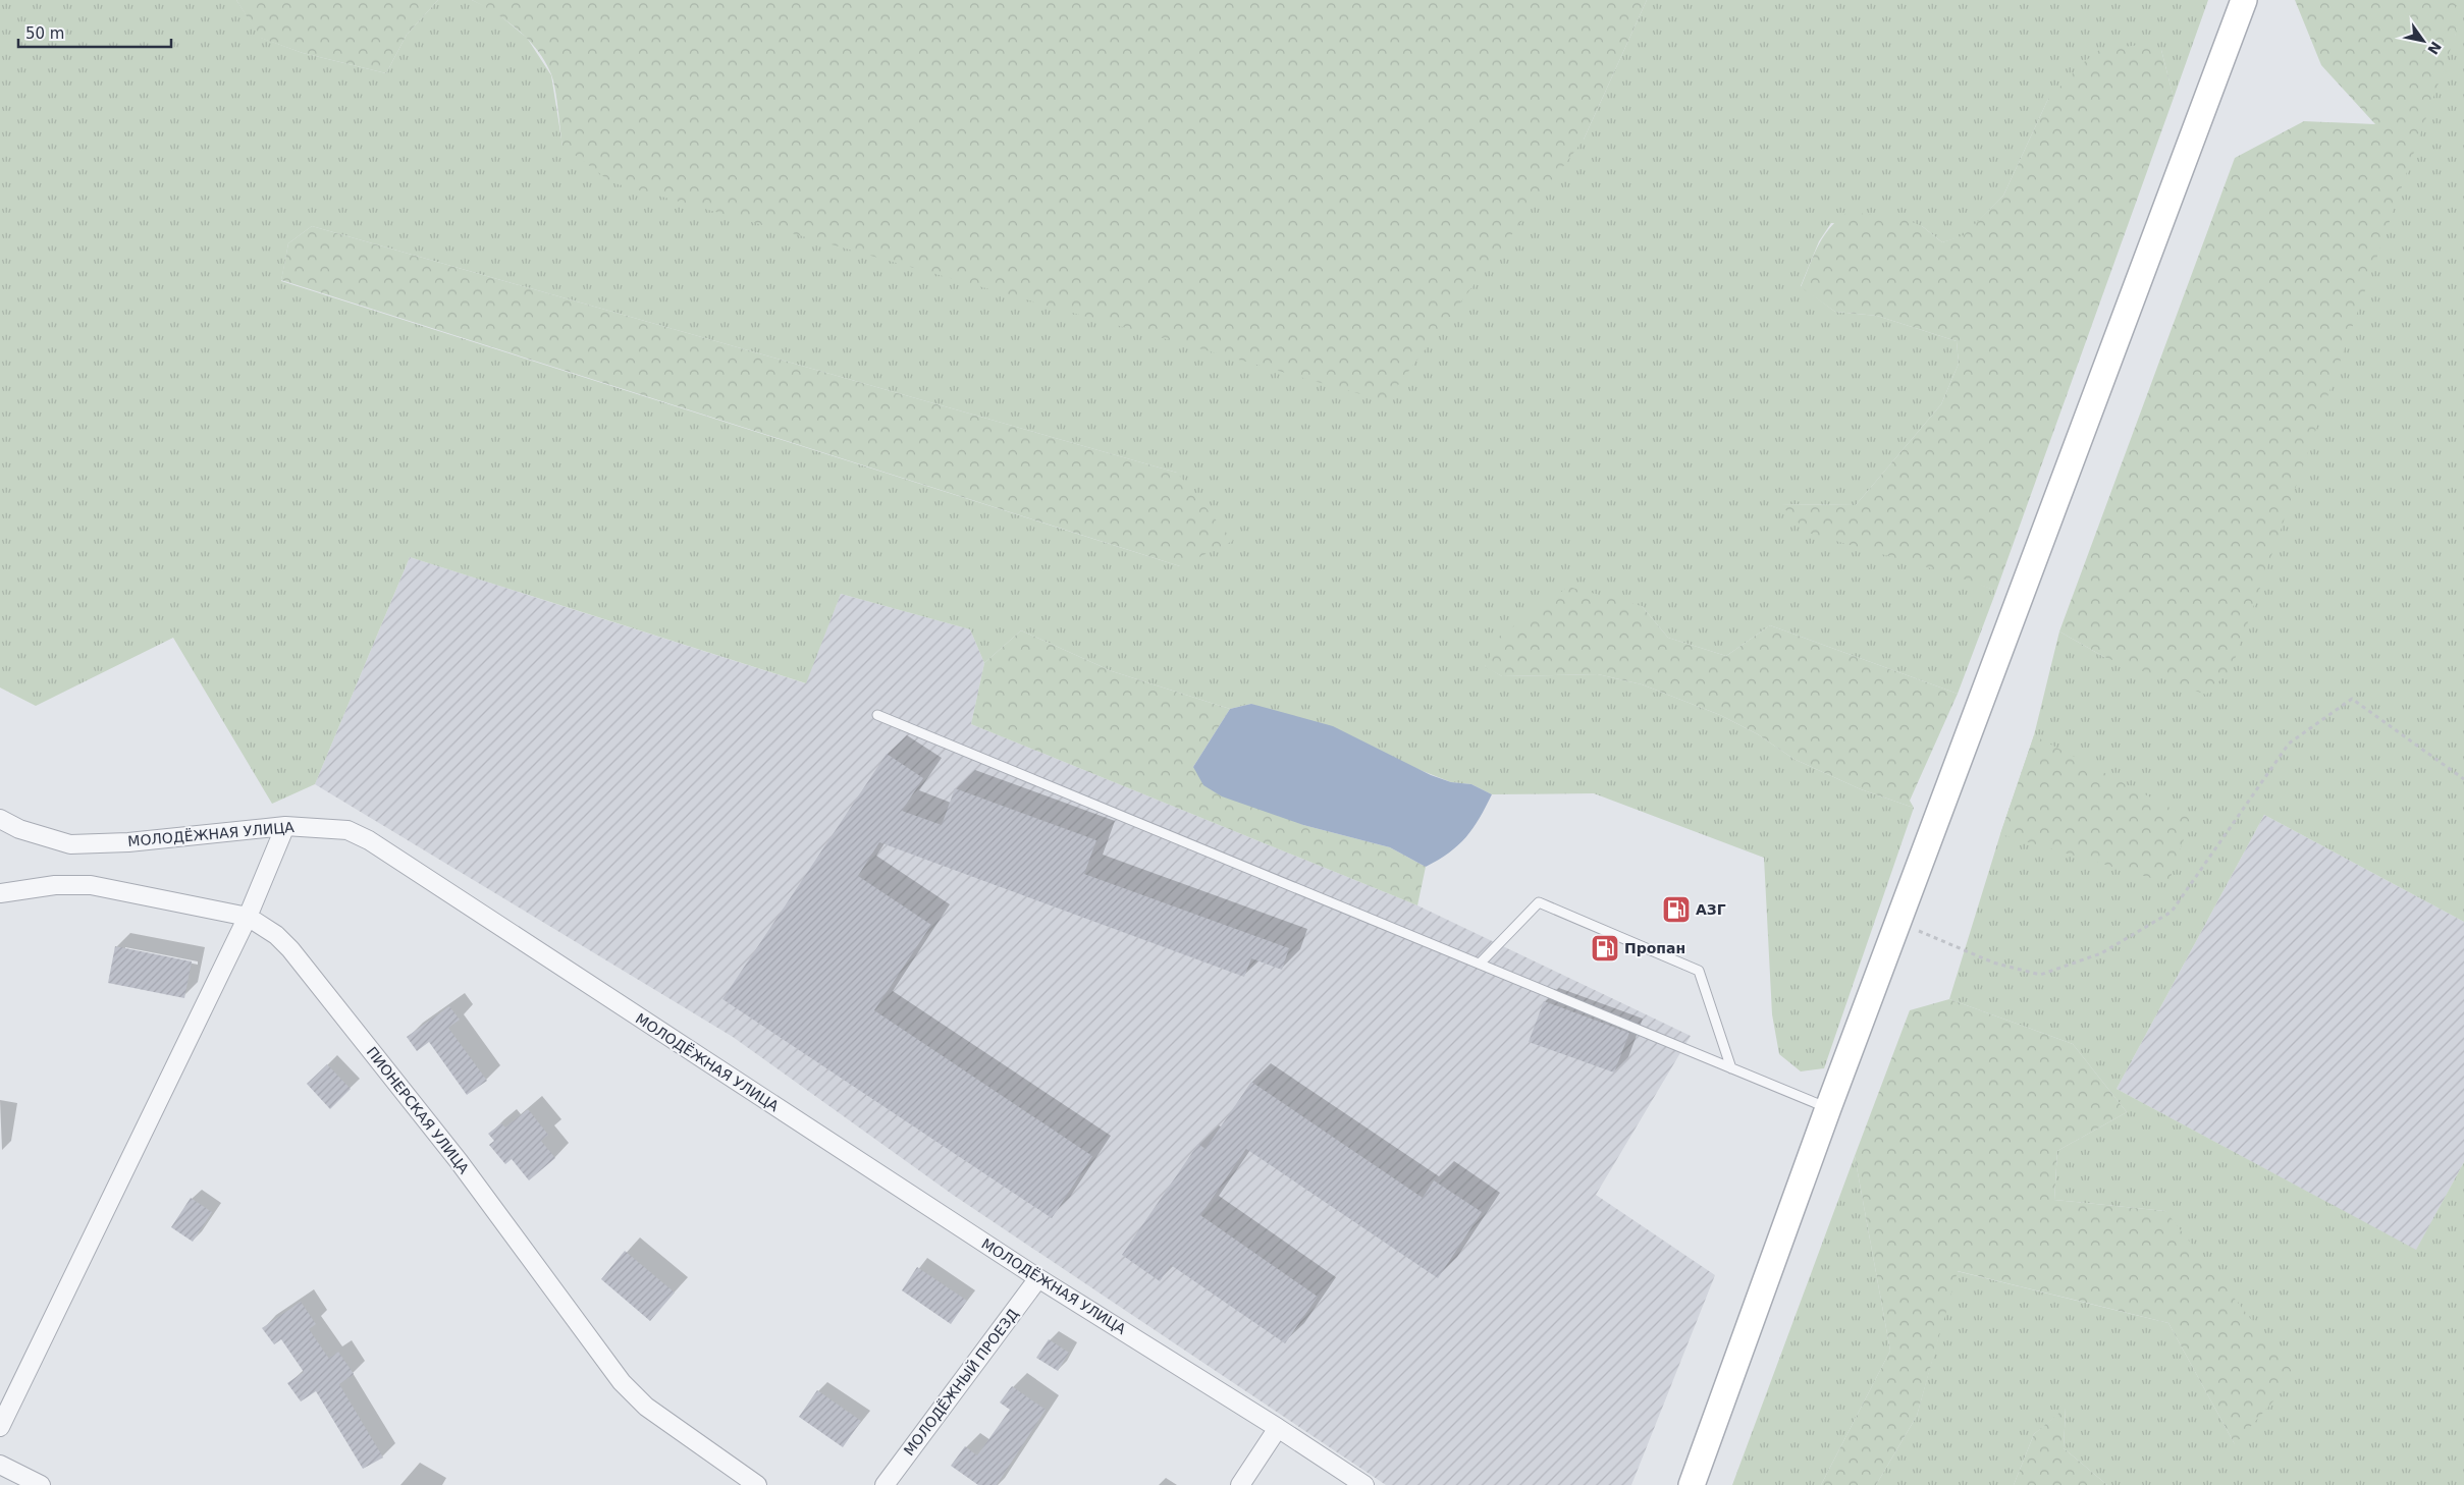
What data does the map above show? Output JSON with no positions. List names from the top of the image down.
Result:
{
  "streets": {
    "street": ["МОЛОДЁЖНАЯ УЛИЦА", "ПИОНЕРСКАЯ УЛИЦА", "МОЛОДЁЖНЫЙ ПРОЕЗД"]
  },
  "crossings": [
    ["МОЛОДЁЖНАЯ УЛИЦА", "МОЛОДЁЖНЫЙ ПРОЕЗД"]
  ],
  "places": {
    "fuel station": ["АЗГ", "Пропан"]
  },
  "scale_bar": "50 m",
  "north": "bottom right"
}
